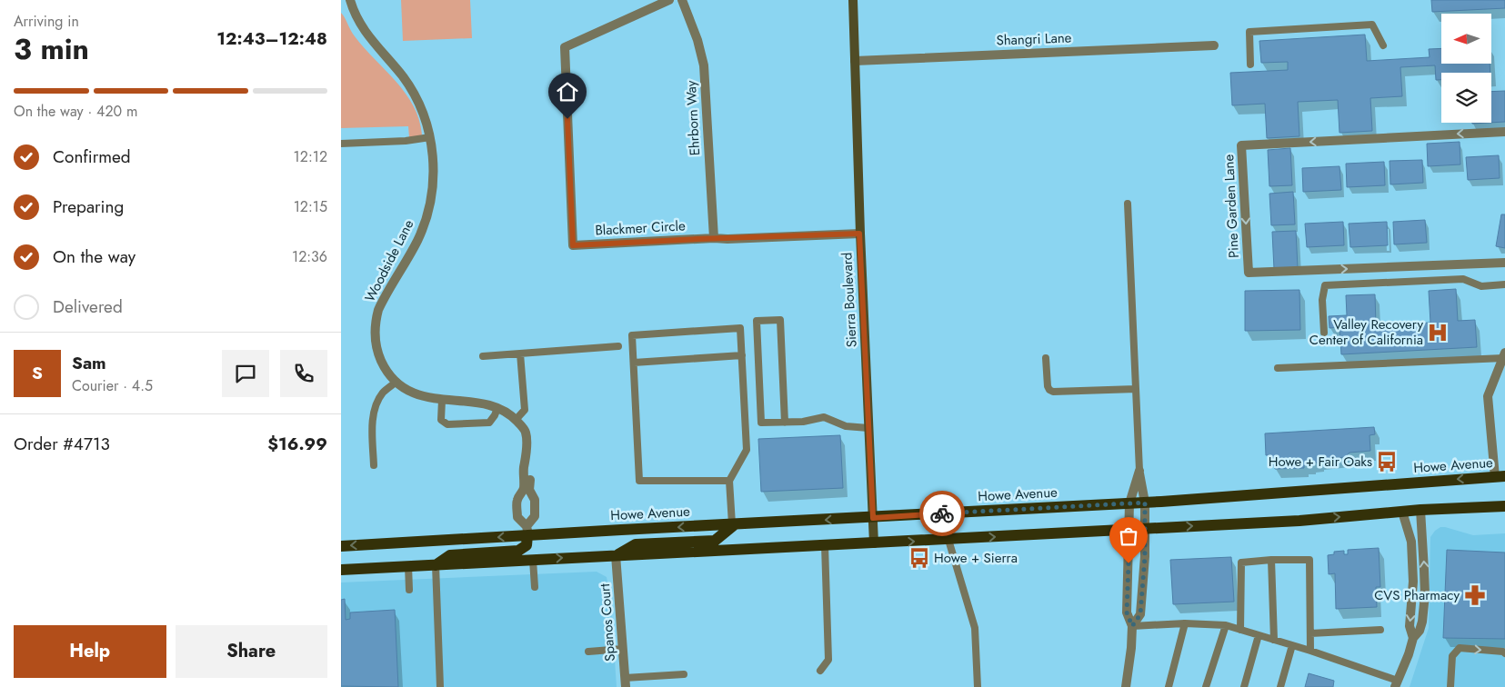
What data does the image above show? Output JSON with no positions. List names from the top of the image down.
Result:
{
  "streets": {
    "main road": ["Howe Avenue"],
    "street": [
      "Shangri Lane",
      "Ehrborn Way",
      "Pine Garden Lane",
      "Blackmer Circle",
      "Woodside Lane",
      "Sierra Boulevard",
      "Spanos Court"
    ]
  },
  "crossings": [
    ["Shangri Lane", "Sierra Boulevard"],
    ["Ehrborn Way", "Blackmer Circle"],
    ["Blackmer Circle", "Sierra Boulevard"],
    ["Woodside Lane", "Howe Avenue"],
    ["Sierra Boulevard", "Howe Avenue"]
  ],
  "places": {
    "hospital": ["Valley Recovery Center of California"],
    "bus stop": ["Howe + Fair Oaks", "Howe + Sierra"],
    "pharmacy": ["CVS Pharmacy"]
  },
  "north": "left",
  "page": {
    "heading": ["3 min", "Arriving in", "12:43–12:48"],
    "panel": [
      "Sam",
      "Courier · 4.5",
      "Order #4713",
      "$16.99"
    ],
    "bar": "On the way · 420 m",
    "list": [
      ["Confirmed", "12:12"],
      ["Preparing", "12:15"],
      ["On the way", "12:36"],
      "Delivered"
    ],
    "round": "S",
    "buttons": ["Help", "Share"]
  }
}
